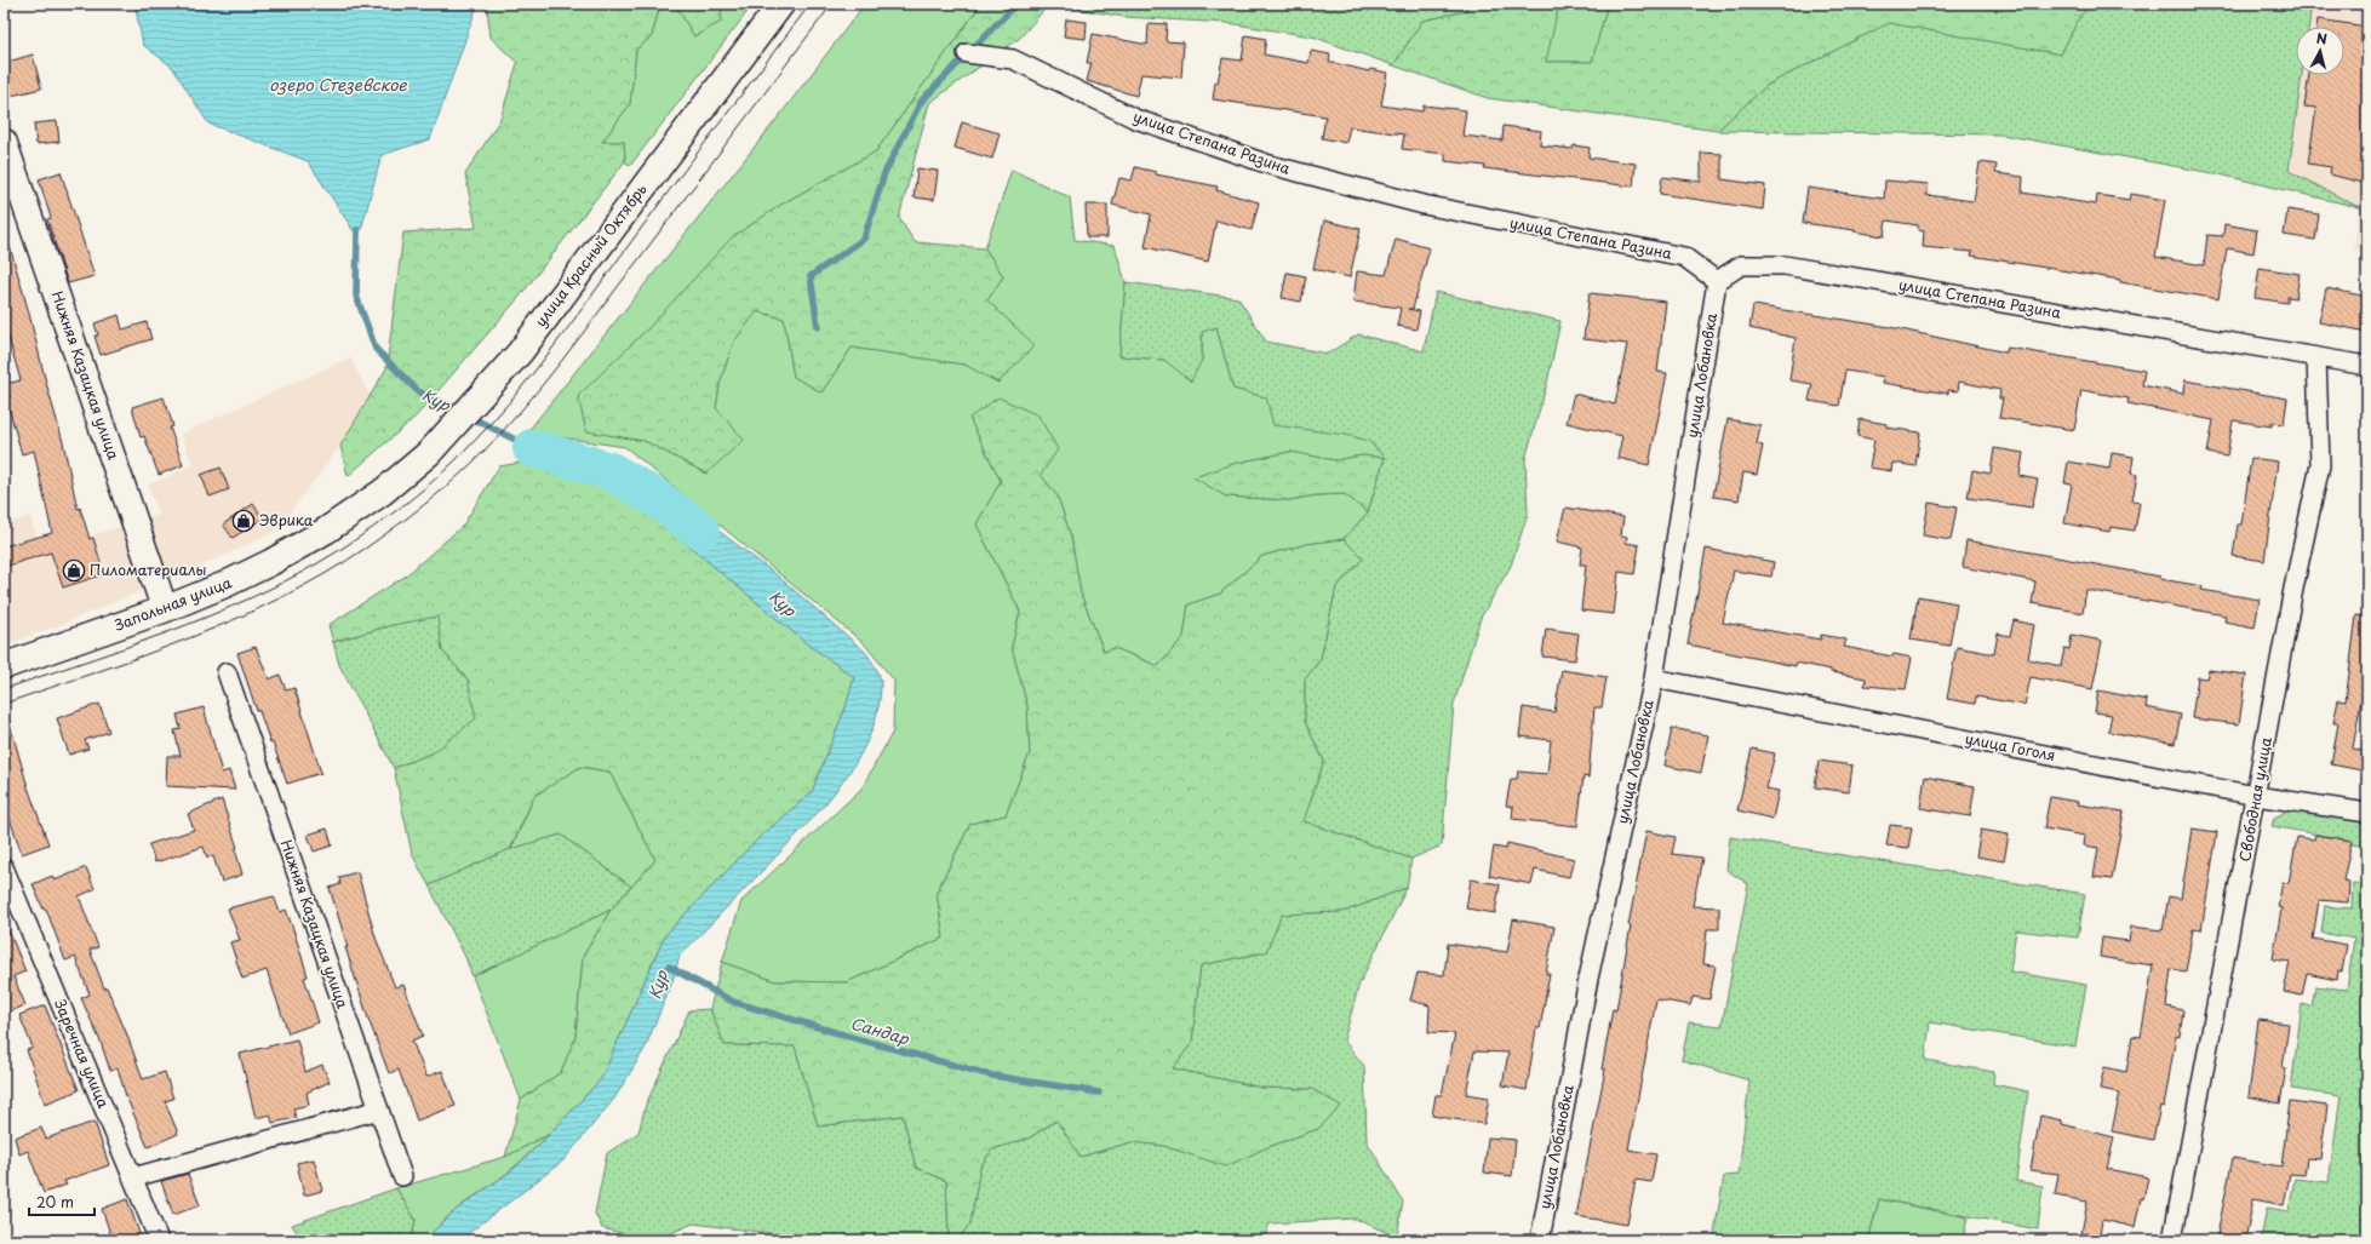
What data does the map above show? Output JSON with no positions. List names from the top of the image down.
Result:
{
  "streets": {
    "main road": ["улица Красный Октябрь", "Нижняя Казацкая улица", "Запольная улица"],
    "street": [
      "улица Степана Разина",
      "улица Лобановка",
      "улица Гоголя",
      "Свободная улица",
      "Заречная улица"
    ]
  },
  "crossings": [
    ["улица Степана Разина", "улица Лобановка"],
    ["улица Степана Разина", "Свободная улица"],
    ["улица Красный Октябрь", "Запольная улица"],
    ["Нижняя Казацкая улица", "Запольная улица"],
    ["улица Лобановка", "улица Гоголя"],
    ["улица Гоголя", "Свободная улица"]
  ],
  "water": ["озеро Стезевское", "Кур", "Сандар"],
  "places": {
    "shop": ["Эврика", "Пиломатериалы"]
  },
  "scale_bar": "20 m",
  "north": "top"
}
